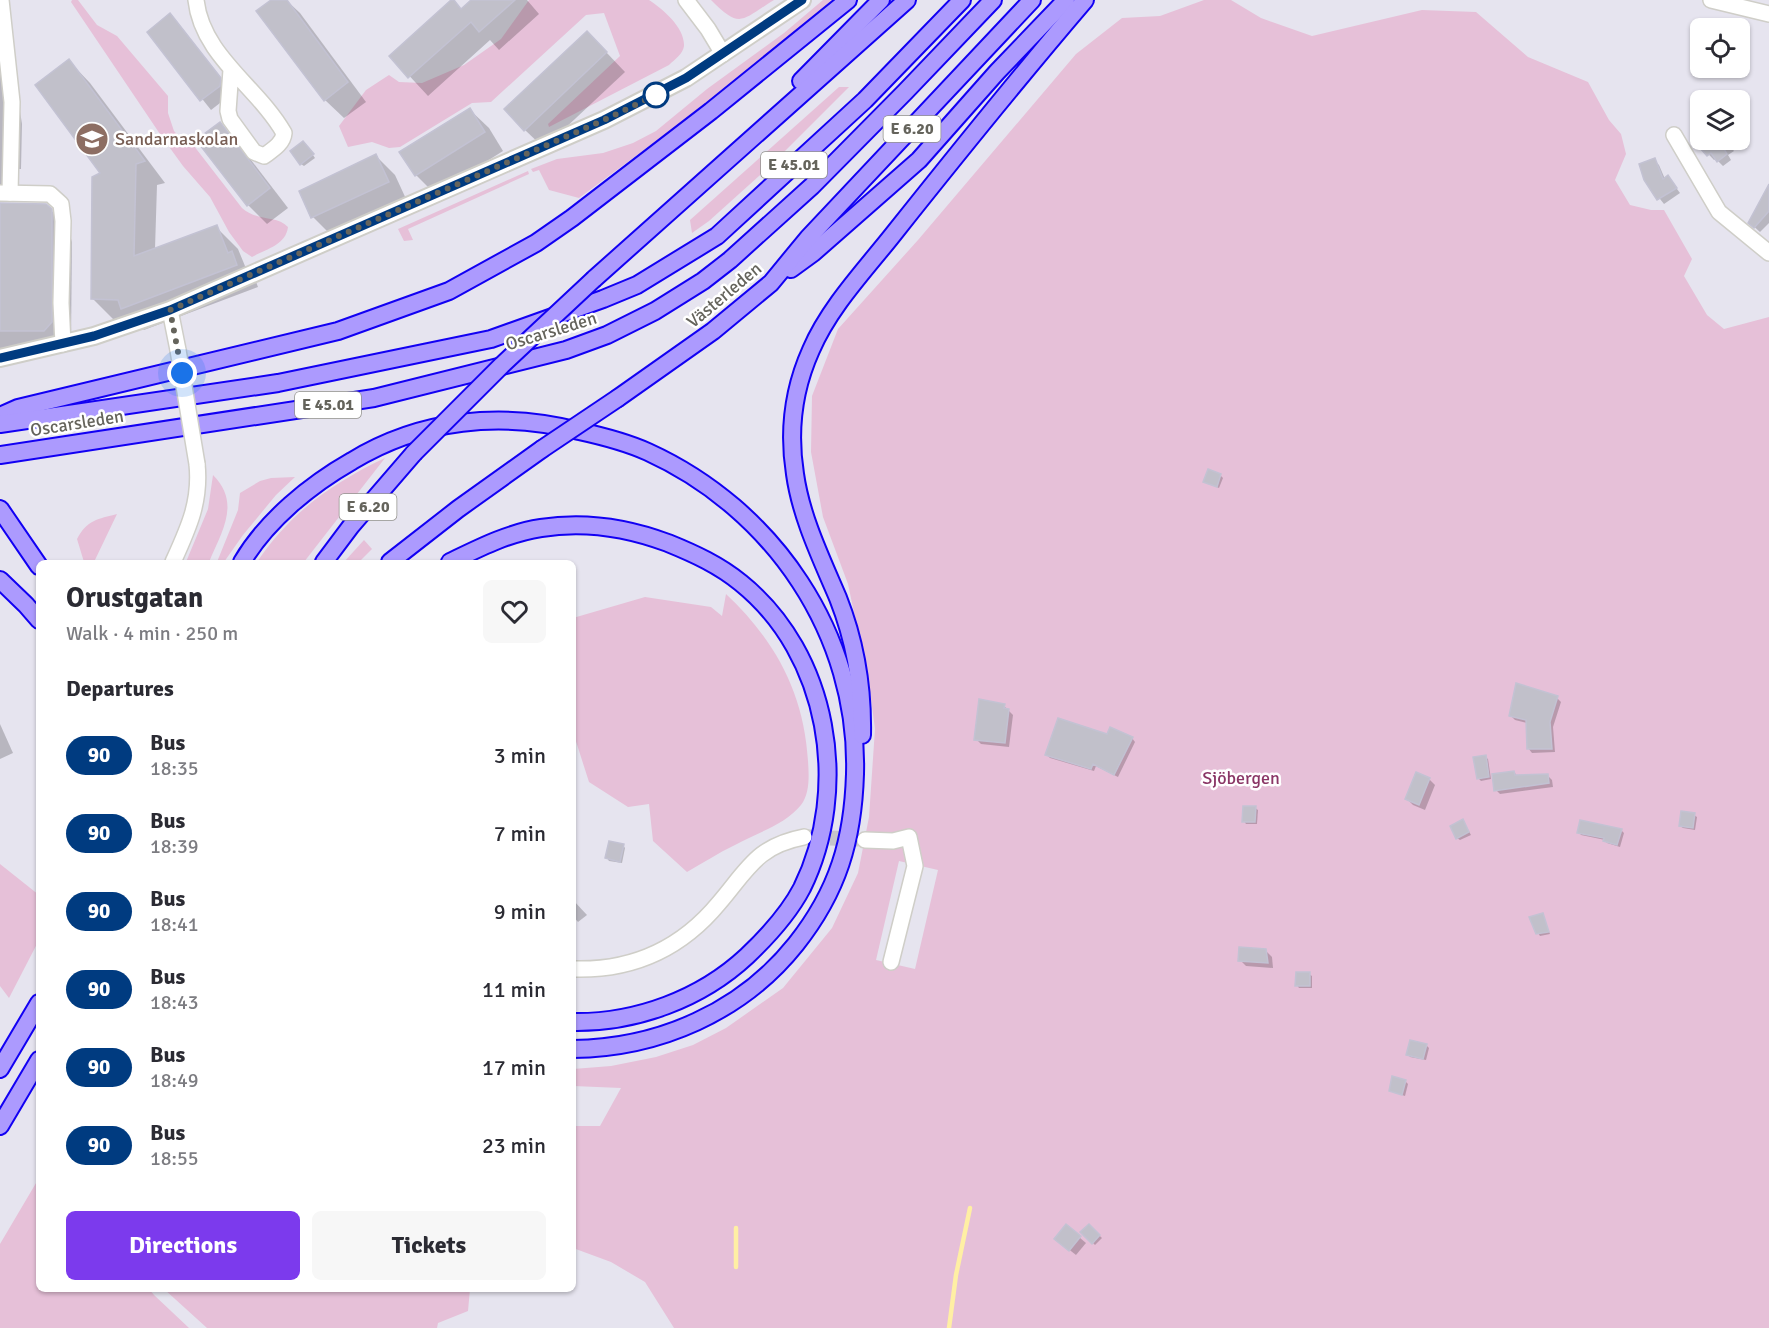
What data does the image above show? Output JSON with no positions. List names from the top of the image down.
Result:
{
  "streets": {
    "highway": [
      "E 6.20",
      "E 45.01",
      "Västerleden",
      "Oscarsleden"
    ]
  },
  "parks": ["Sjöbergen"],
  "places": {
    "school or university": ["Sandarnaskolan"]
  },
  "lines": ["bus line 90"],
  "page": {
    "heading": [
      ["Orustgatan", "Walk · 4 min · 250 m"],
      "Departures"
    ],
    "list": [
      {
        "mark": "90",
        "name": "Bus",
        "note": "18:35",
        "value": "3 min"
      },
      {
        "mark": "90",
        "name": "Bus",
        "note": "18:39",
        "value": "7 min"
      },
      {
        "mark": "90",
        "name": "Bus",
        "note": "18:41",
        "value": "9 min"
      },
      {
        "mark": "90",
        "name": "Bus",
        "note": "18:43",
        "value": "11 min"
      },
      {
        "mark": "90",
        "name": "Bus",
        "note": "18:49",
        "value": "17 min"
      },
      {
        "mark": "90",
        "name": "Bus",
        "note": "18:55",
        "value": "23 min"
      }
    ],
    "buttons": ["Directions", "Tickets"]
  }
}
